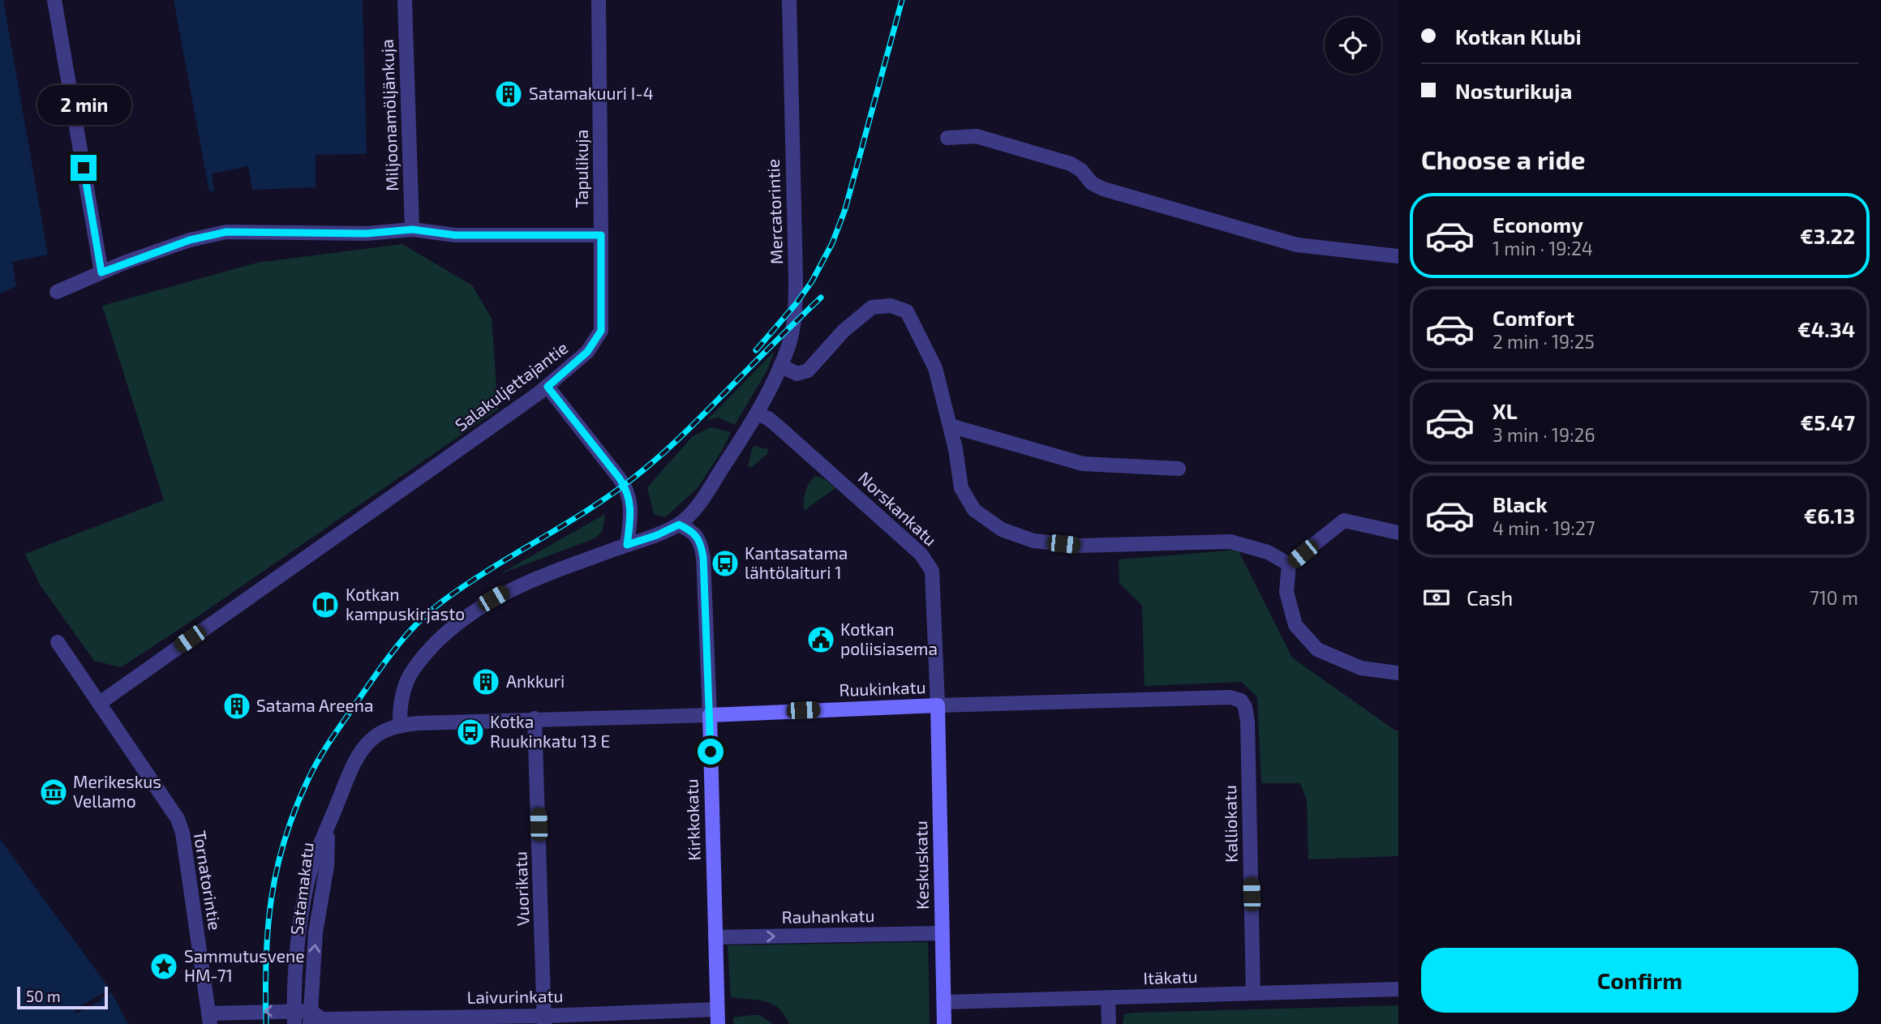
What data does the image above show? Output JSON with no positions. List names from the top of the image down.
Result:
{
  "streets": {
    "main road": ["Ruukinkatu", "Kirkkokatu", "Keskuskatu"],
    "street": [
      "Miljoonamöljänkuja",
      "Tapulikuja",
      "Mercatorintie",
      "Salakuljettajantie",
      "Norskankatu",
      "Kalliokatu",
      "Tornatorintie",
      "Satamakatu",
      "Vuorikatu",
      "Rauhankatu",
      "Itäkatu",
      "Laivurinkatu"
    ]
  },
  "crossings": [
    ["Tapulikuja", "Salakuljettajantie"],
    ["Mercatorintie", "Norskankatu"],
    ["Mercatorintie", "Kirkkokatu"],
    ["Salakuljettajantie", "Tornatorintie"],
    ["Norskankatu", "Ruukinkatu"],
    ["Norskankatu", "Keskuskatu"],
    ["Ruukinkatu", "Kirkkokatu"],
    ["Ruukinkatu", "Kalliokatu"],
    ["Ruukinkatu", "Keskuskatu"],
    ["Ruukinkatu", "Satamakatu"],
    ["Ruukinkatu", "Vuorikatu"],
    ["Kirkkokatu", "Rauhankatu"],
    ["Kirkkokatu", "Laivurinkatu"],
    ["Kalliokatu", "Itäkatu"],
    ["Keskuskatu", "Rauhankatu"],
    ["Keskuskatu", "Itäkatu"],
    ["Tornatorintie", "Laivurinkatu"],
    ["Satamakatu", "Laivurinkatu"],
    ["Vuorikatu", "Laivurinkatu"]
  ],
  "one_way": ["Rauhankatu"],
  "places": {
    "building": ["Satamakuuri I-4", "Ankkuri", "Satama Areena"],
    "bus stop": ["Kantasatama lähtölaituri 1", "Kotka Ruukinkatu 13 E"],
    "library": ["Kotkan kampuskirjasto"],
    "public building": ["Kotkan poliisiasema"],
    "museum": ["Merikeskus Vellamo"],
    "place": ["Sammutusvene HM-71"]
  },
  "scale_bar": "50 m",
  "page": {
    "banner": ["Kotkan Klubi", "Nosturikuja"],
    "bubble": "2 min",
    "heading": "Choose a ride",
    "list": [
      {
        "name": "Economy",
        "note": "1 min · 19:24",
        "value": "€3.22"
      },
      {
        "name": "Comfort",
        "note": "2 min · 19:25",
        "value": "€4.34"
      },
      {
        "name": "XL",
        "note": "3 min · 19:26",
        "value": "€5.47"
      },
      {
        "name": "Black",
        "note": "4 min · 19:27",
        "value": "€6.13"
      }
    ],
    "pay": ["Cash", "710 m"],
    "buttons": "Confirm",
    "scale": "50 m"
  }
}
